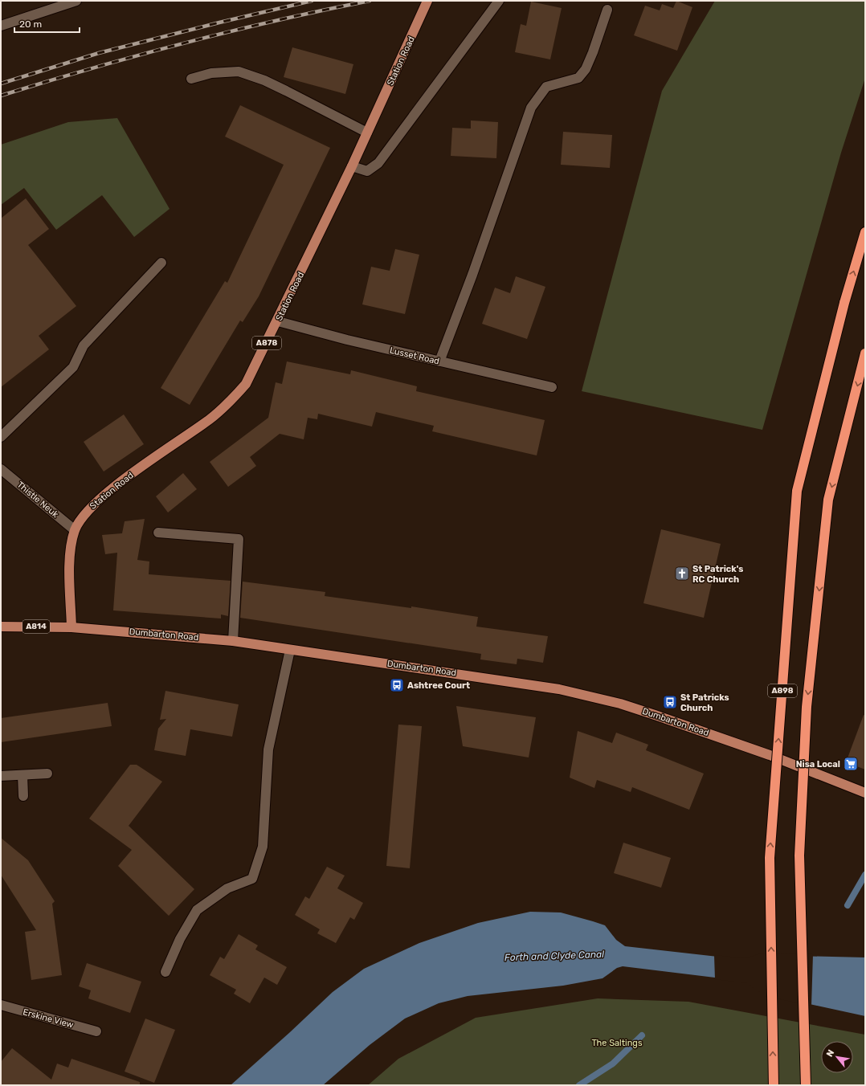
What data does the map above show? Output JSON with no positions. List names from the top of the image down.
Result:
{
  "streets": {
    "highway": ["A898"],
    "main road": [
      "Station Road",
      "A878",
      "A814",
      "Dumbarton Road"
    ],
    "street": ["Lusset Road", "Thistle Neuk", "Erskine View"]
  },
  "crossings": [
    ["Station Road", "Lusset Road"],
    ["Station Road", "Thistle Neuk"],
    ["Station Road", "Dumbarton Road"]
  ],
  "water": ["Forth and Clyde Canal"],
  "parks": ["The Saltings"],
  "places": {
    "church": ["St Patrick's RC Church"],
    "bus stop": ["Ashtree Court", "St Patricks Church"],
    "supermarket": ["Nisa Local"]
  },
  "scale_bar": "20 m",
  "north": "top left"
}
